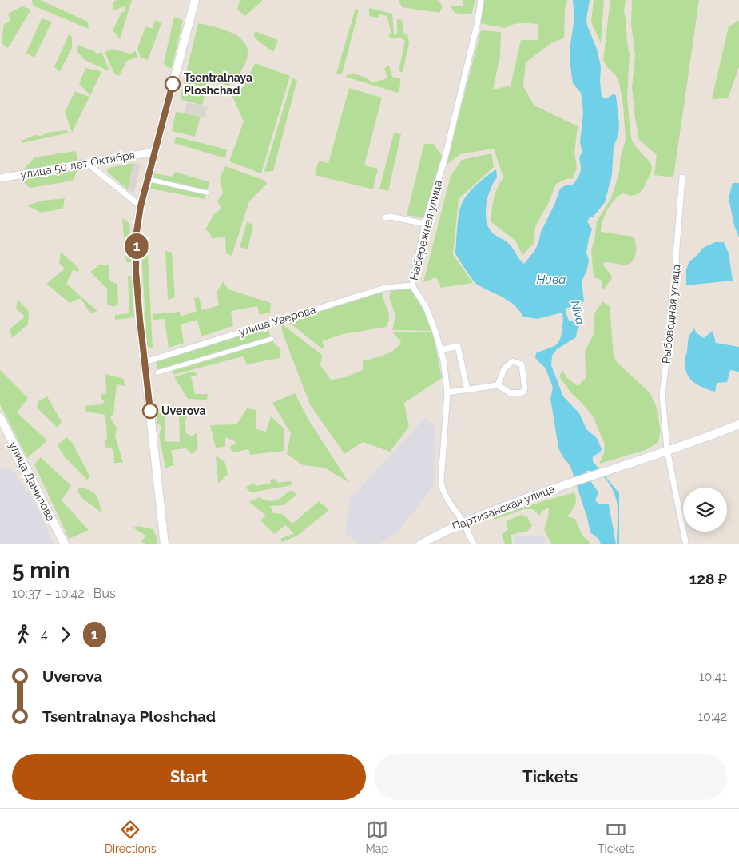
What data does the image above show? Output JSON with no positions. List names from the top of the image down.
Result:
{
  "streets": {
    "main road": ["улица Данилова", "Партизанская улица"],
    "street": [
      "улица 50 лет Октября",
      "Набережная улица",
      "Рыбоводная улица",
      "улица Уверова"
    ]
  },
  "crossings": [
    ["Набережная улица", "улица Уверова"],
    ["Набережная улица", "Партизанская улица"],
    ["Рыбоводная улица", "Партизанская улица"]
  ],
  "water": ["Нива", "Niva"],
  "places": ["Tsentralnaya Ploshchad", "Uverova"],
  "lines": ["bus line 1"],
  "page": {
    "on_map": "1",
    "heading": ["5 min", "10:37 – 10:42 · Bus", "128 ₽"],
    "legs": ["4", "1"],
    "list": [
      {
        "name": "Uverova",
        "value": "10:41"
      },
      {
        "name": "Tsentralnaya Ploshchad",
        "value": "10:42"
      }
    ],
    "buttons": ["Start", "Tickets"],
    "tabs": ["Directions", "Map", "Tickets"]
  }
}
